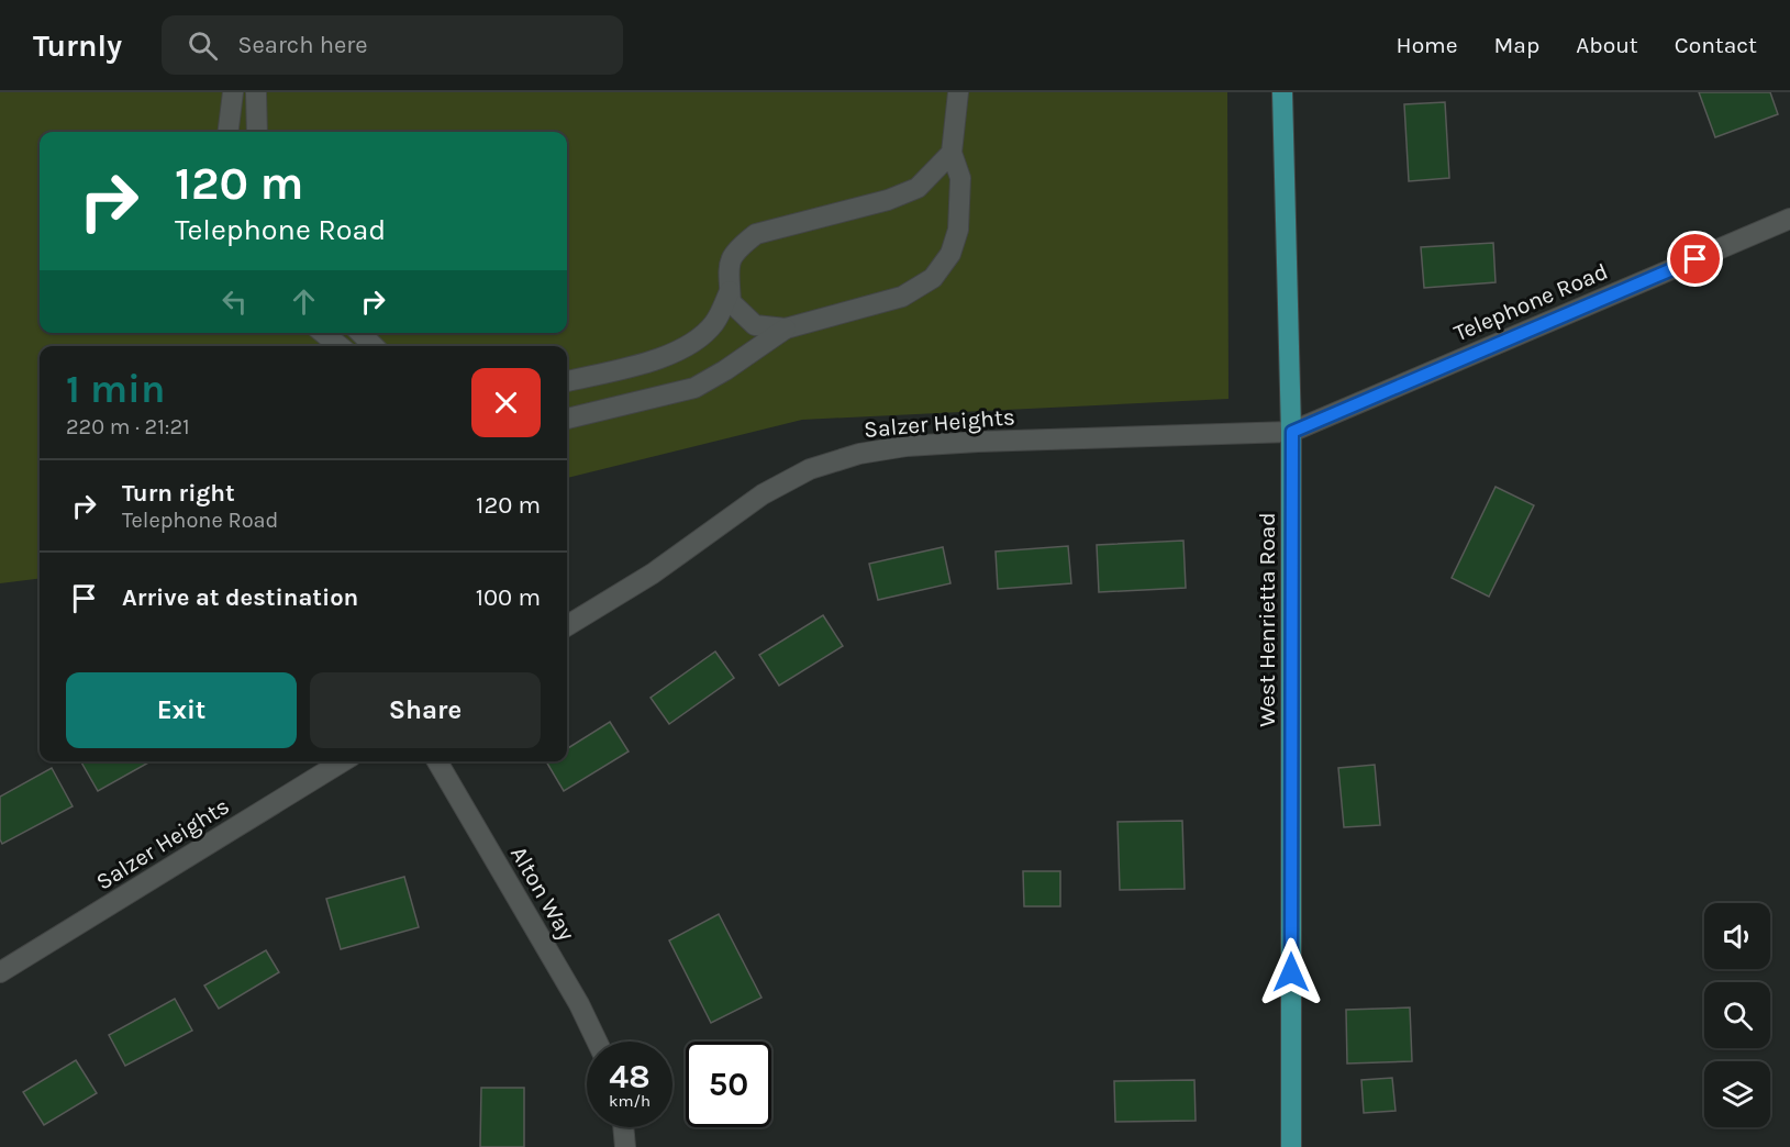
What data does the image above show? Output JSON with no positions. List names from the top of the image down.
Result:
{
  "streets": {
    "main road": ["West Henrietta Road"],
    "street": ["Telephone Road", "Salzer Heights", "Alton Way"]
  },
  "crossings": [
    ["Telephone Road", "Salzer Heights"],
    ["Telephone Road", "West Henrietta Road"],
    ["Salzer Heights", "West Henrietta Road"]
  ],
  "page": {
    "header": "Turnly",
    "search": "Search here",
    "nav": [
      "Home",
      "Map",
      "About",
      "Contact"
    ],
    "turn": ["120 m", "Telephone Road"],
    "heading": ["1 min", "220 m · 21:21"],
    "list": [
      {
        "name": "Turn right",
        "note": "Telephone Road",
        "value": "120 m"
      },
      {
        "name": "Arrive at destination",
        "value": "100 m"
      }
    ],
    "buttons": ["Exit", "Share"],
    "speed": "48 km/h",
    "limit": "50"
  }
}
